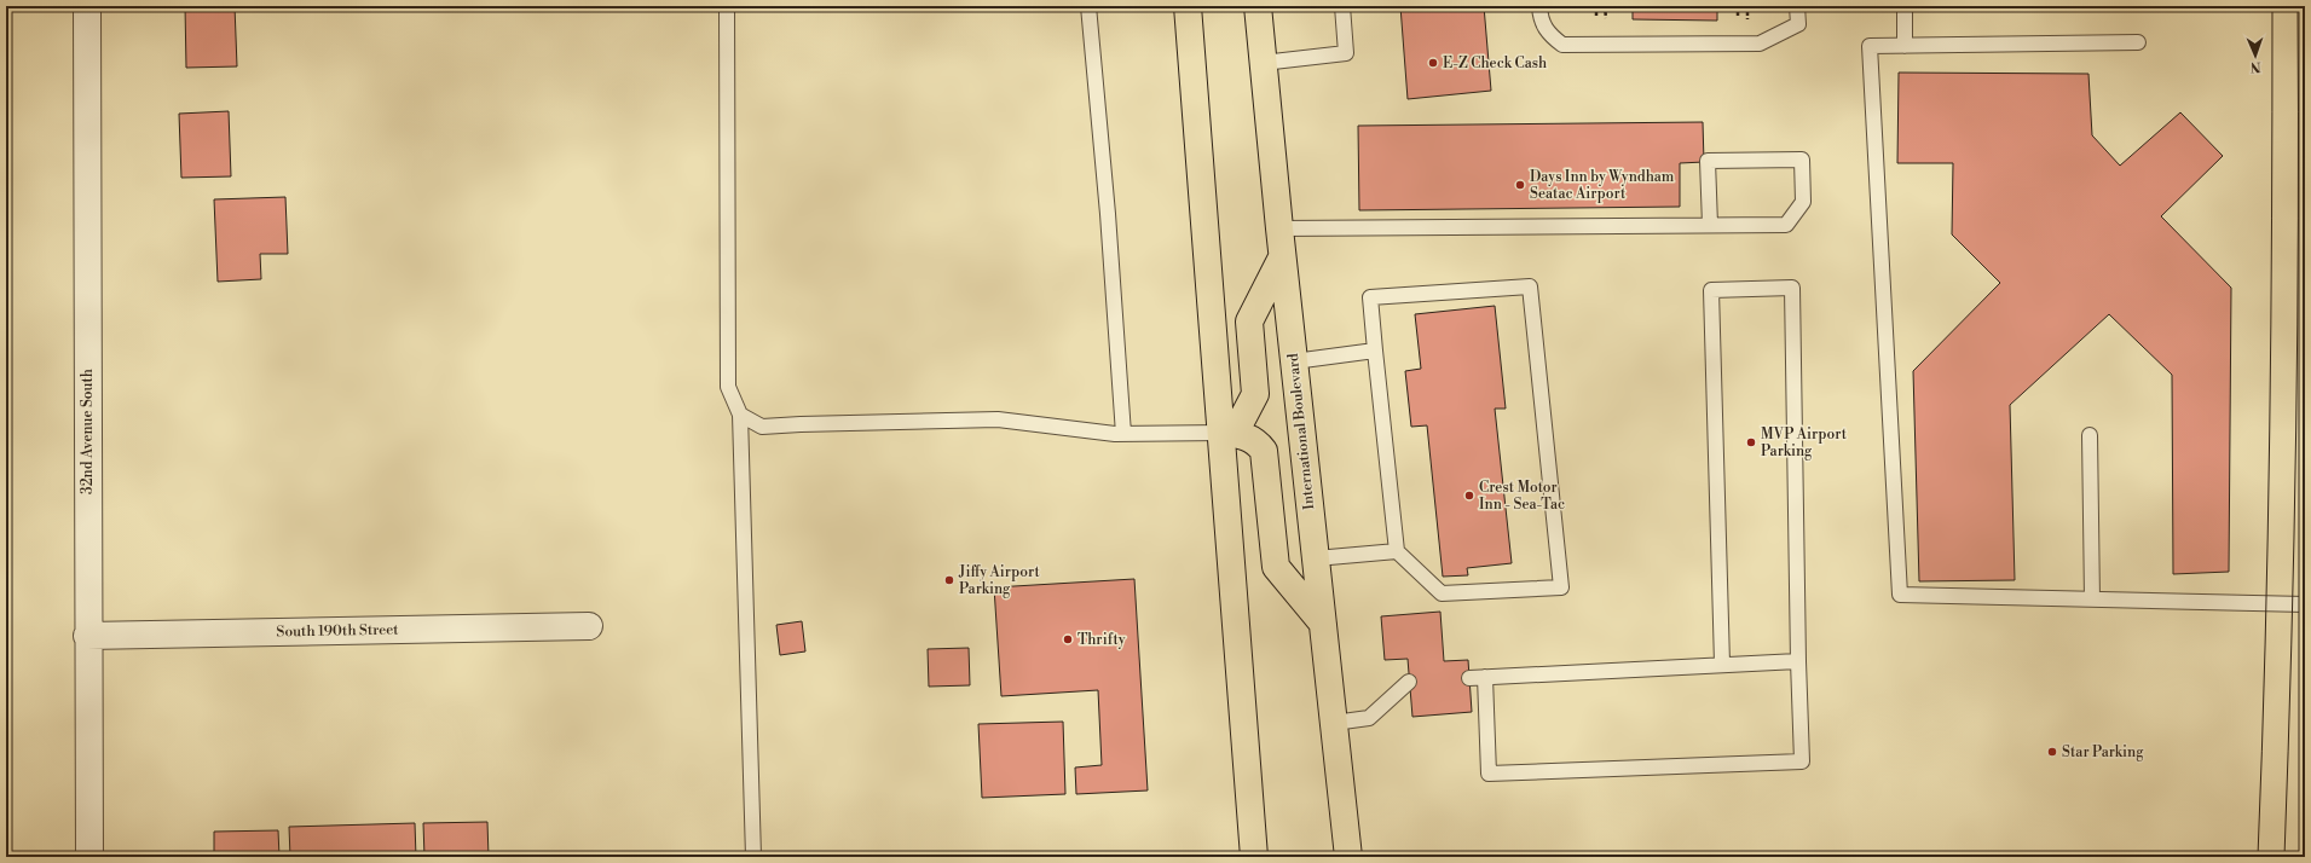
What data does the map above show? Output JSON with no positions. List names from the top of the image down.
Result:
{
  "streets": {
    "main road": ["International Boulevard"],
    "street": ["32nd Avenue South", "South 190th Street"]
  },
  "crossings": [
    ["32nd Avenue South", "South 190th Street"]
  ],
  "places": [
    "E-Z Check Cash",
    "Days Inn by Wyndham Seatac Airport",
    "MVP Airport Parking",
    "Crest Motor Inn - Sea-Tac",
    "Jiffy Airport Parking",
    "Thrifty",
    "Star Parking"
  ],
  "north": "bottom"
}
